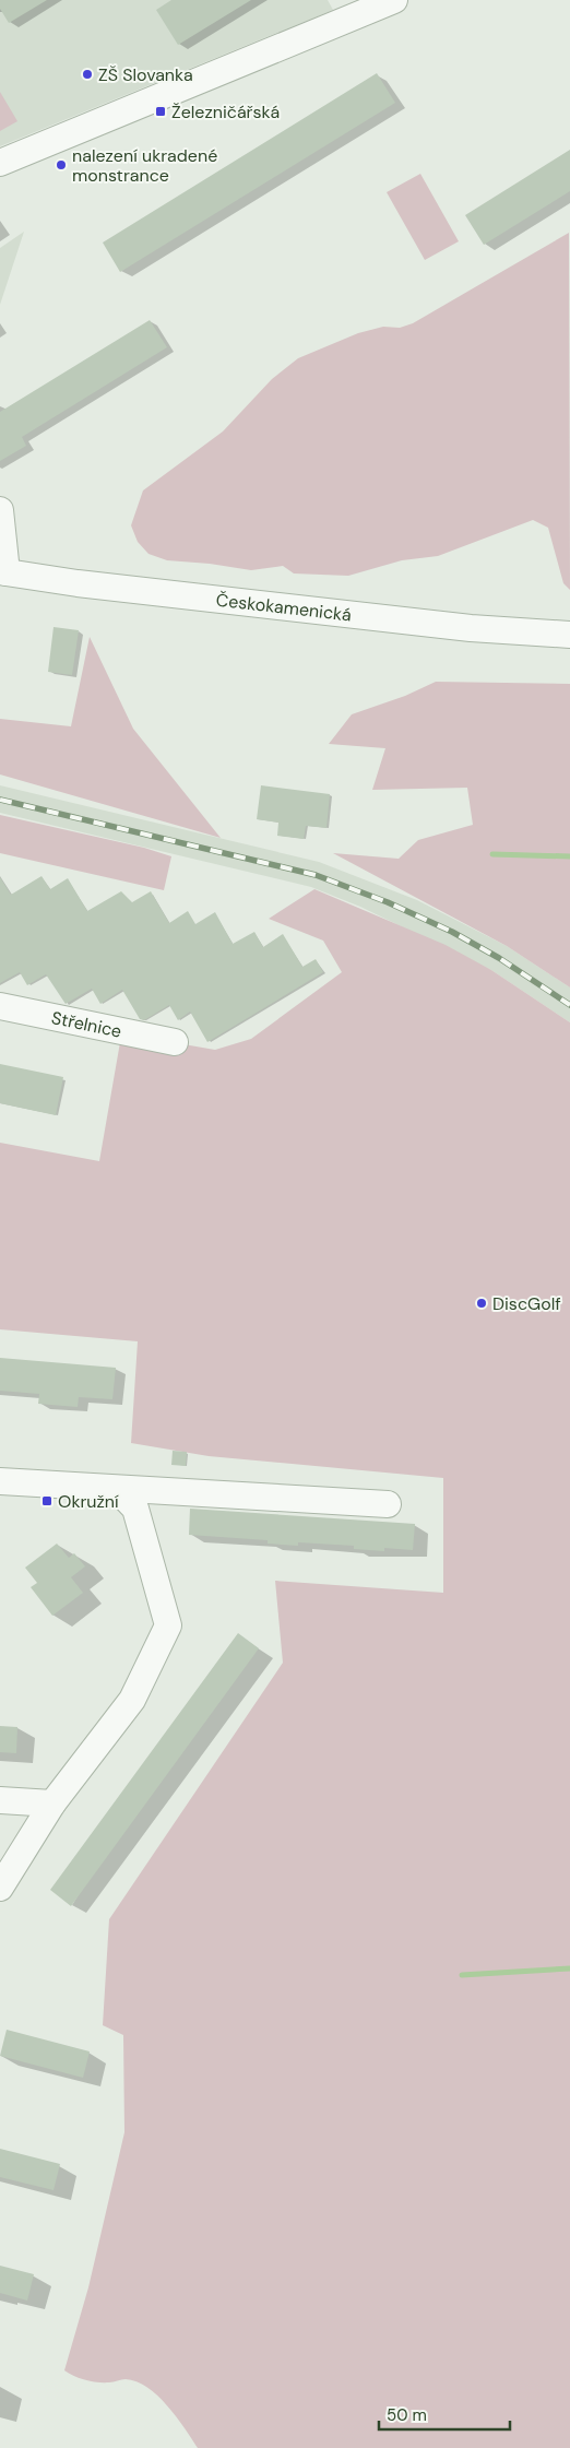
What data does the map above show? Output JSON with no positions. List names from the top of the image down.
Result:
{
  "streets": {
    "street": ["Českokamenická", "Střelnice"]
  },
  "places": {
    "other": ["ZŠ Slovanka", "nalezení ukradené monstrance", "DiscGolf"],
    "transit": ["Železničářská", "Okružní"]
  },
  "scale_bar": "50 m"
}
